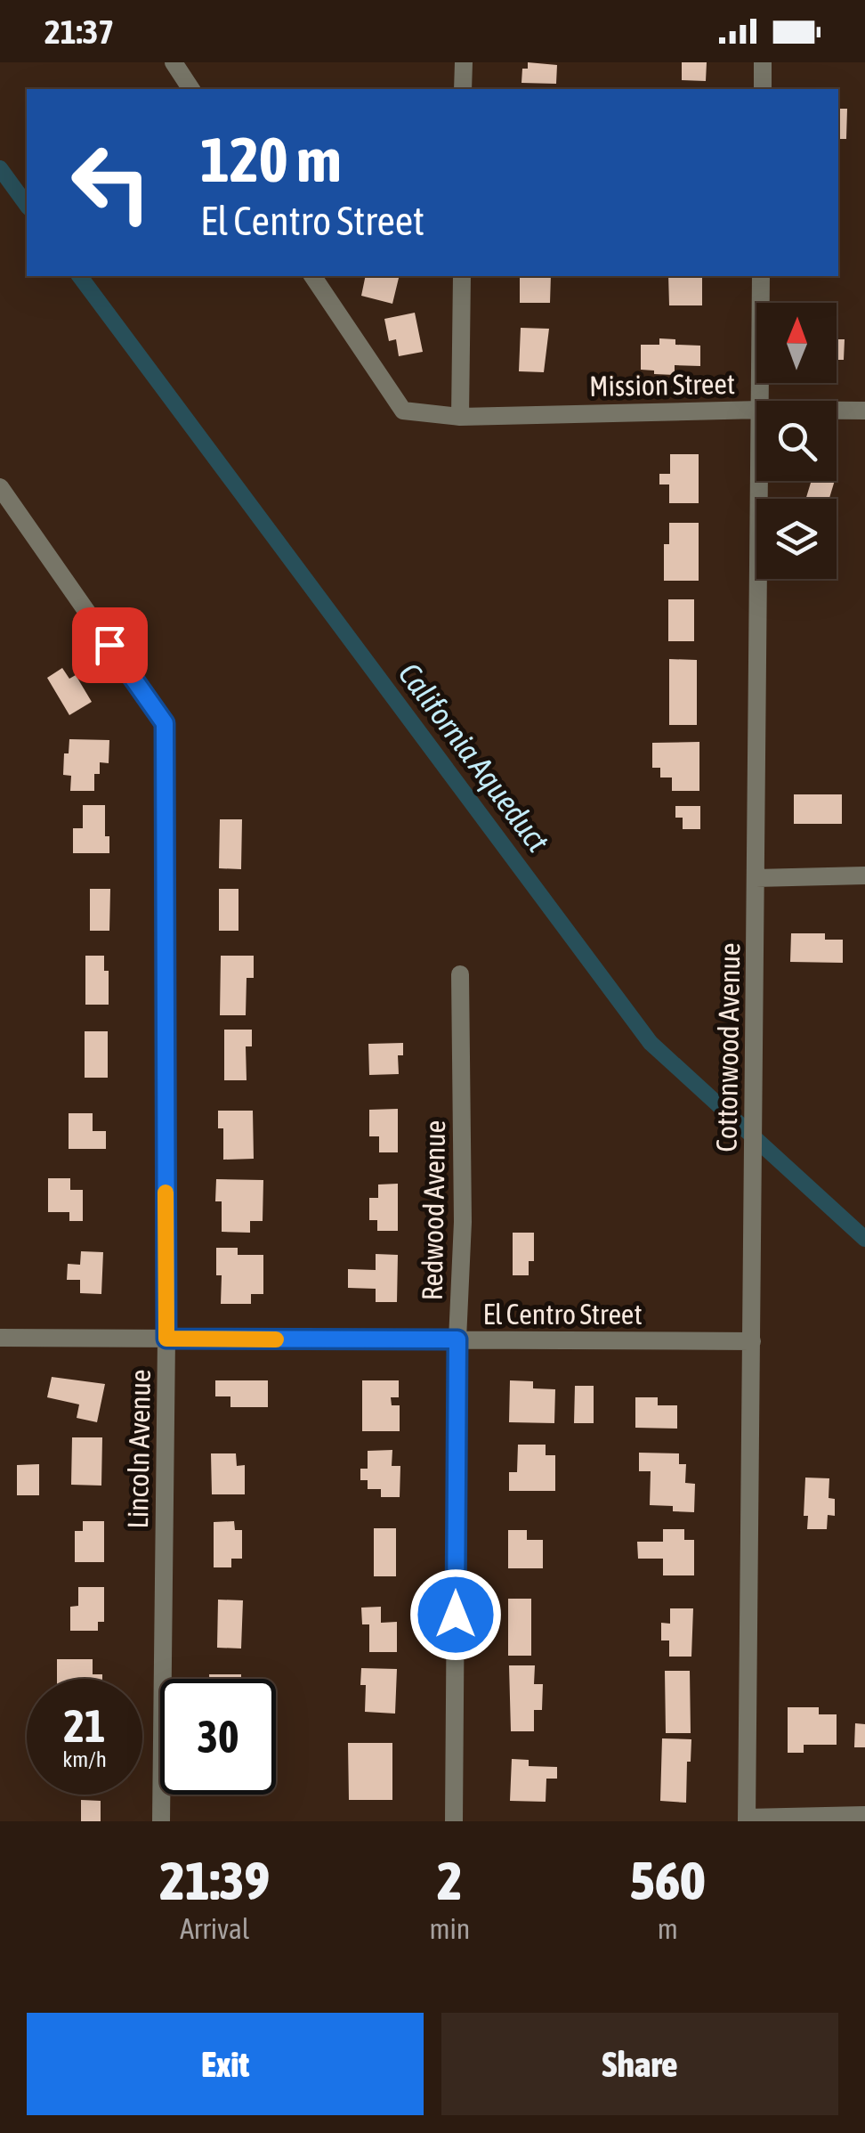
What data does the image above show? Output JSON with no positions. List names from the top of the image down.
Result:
{
  "streets": {
    "street": [
      "Mission Street",
      "Cottonwood Avenue",
      "Redwood Avenue",
      "El Centro Street",
      "Lincoln Avenue"
    ]
  },
  "crossings": [
    ["Cottonwood Avenue", "El Centro Street"],
    ["Redwood Avenue", "El Centro Street"],
    ["El Centro Street", "Lincoln Avenue"]
  ],
  "water": ["California Aqueduct"],
  "north": "top",
  "page": {
    "status": "21:37",
    "turn": ["120 m", "El Centro Street"],
    "speed": "21 km/h",
    "limit": "30",
    "eta": [
      "21:39",
      "Arrival",
      "2",
      "min",
      "560",
      "m"
    ],
    "buttons": ["Exit", "Share"]
  }
}
